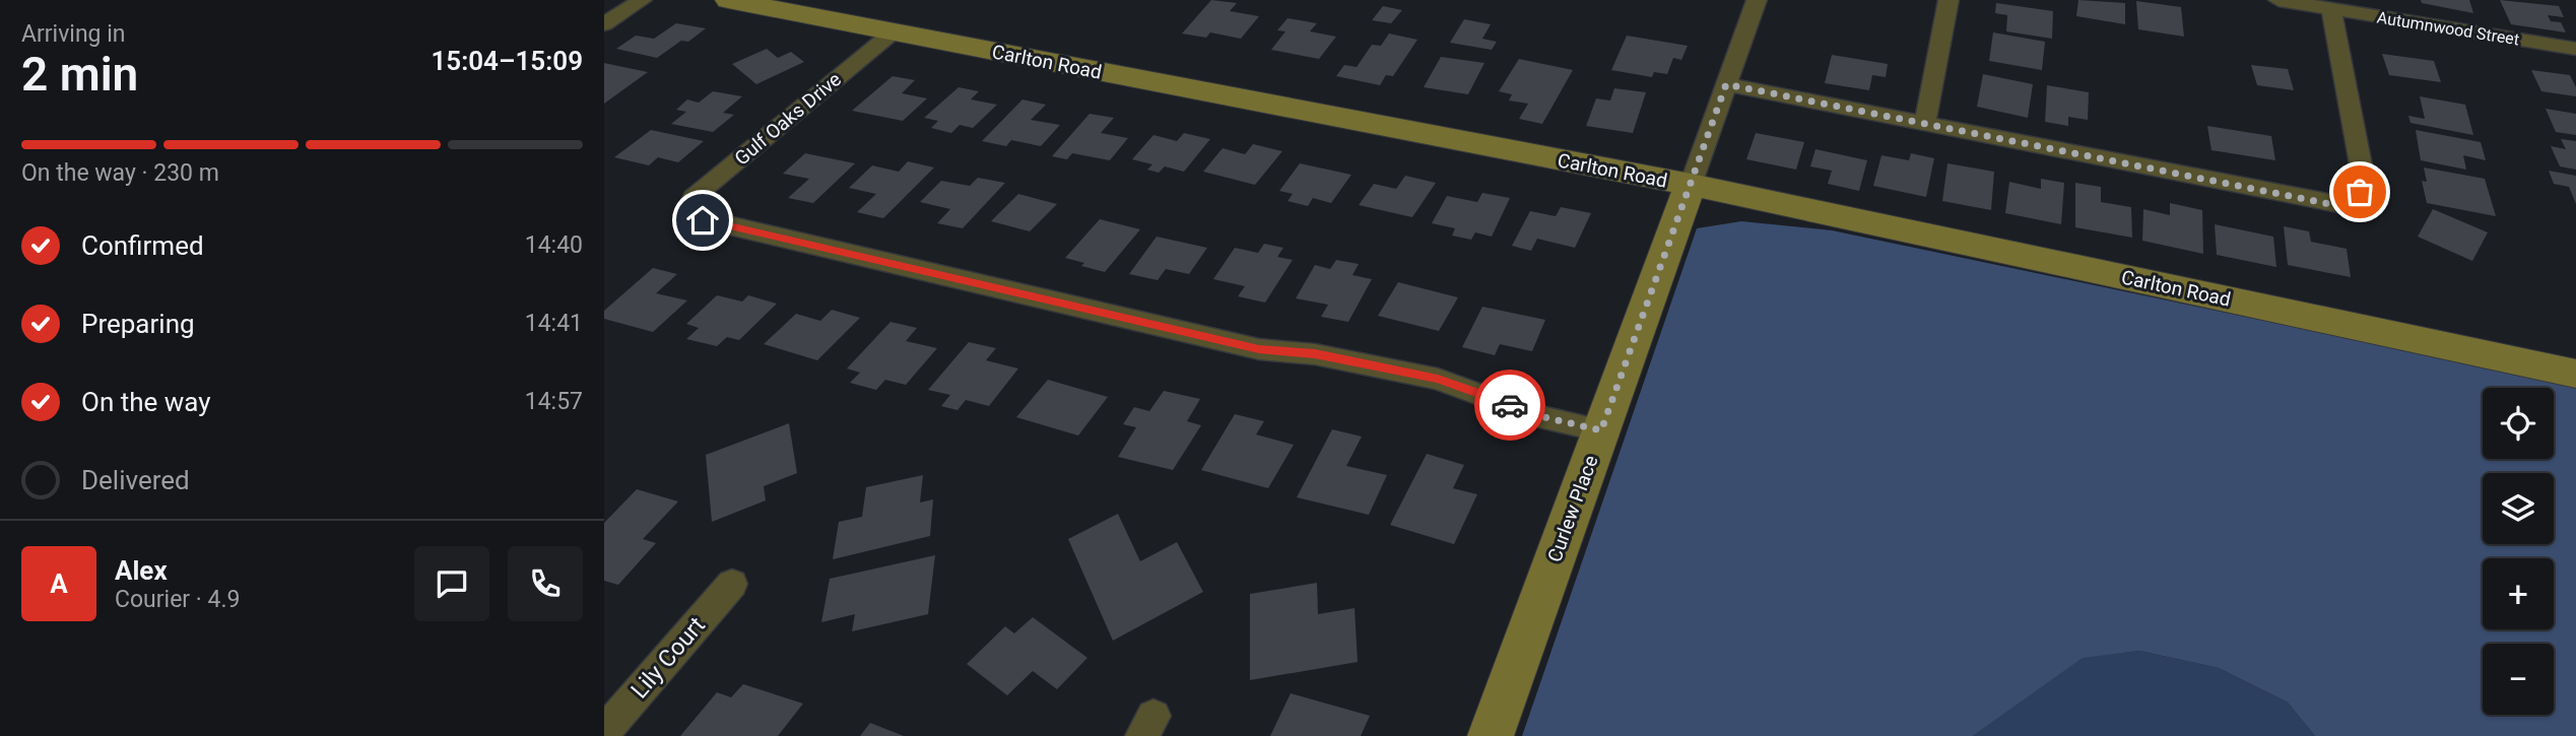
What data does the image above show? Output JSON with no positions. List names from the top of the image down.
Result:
{
  "streets": {
    "street": [
      "Autumnwood Street",
      "Carlton Road",
      "Gulf Oaks Drive",
      "Curlew Place",
      "Lily Court"
    ]
  },
  "crossings": [
    ["Carlton Road", "Gulf Oaks Drive"],
    ["Carlton Road", "Curlew Place"],
    ["Gulf Oaks Drive", "Curlew Place"]
  ],
  "page": {
    "heading": ["2 min", "Arriving in", "15:04–15:09"],
    "panel": ["Alex", "Courier · 4.9"],
    "bar": "On the way · 230 m",
    "list": [
      ["Confirmed", "14:40"],
      ["Preparing", "14:41"],
      ["On the way", "14:57"],
      "Delivered"
    ],
    "map_buttons": ["+", "−"],
    "round": "A"
  }
}
